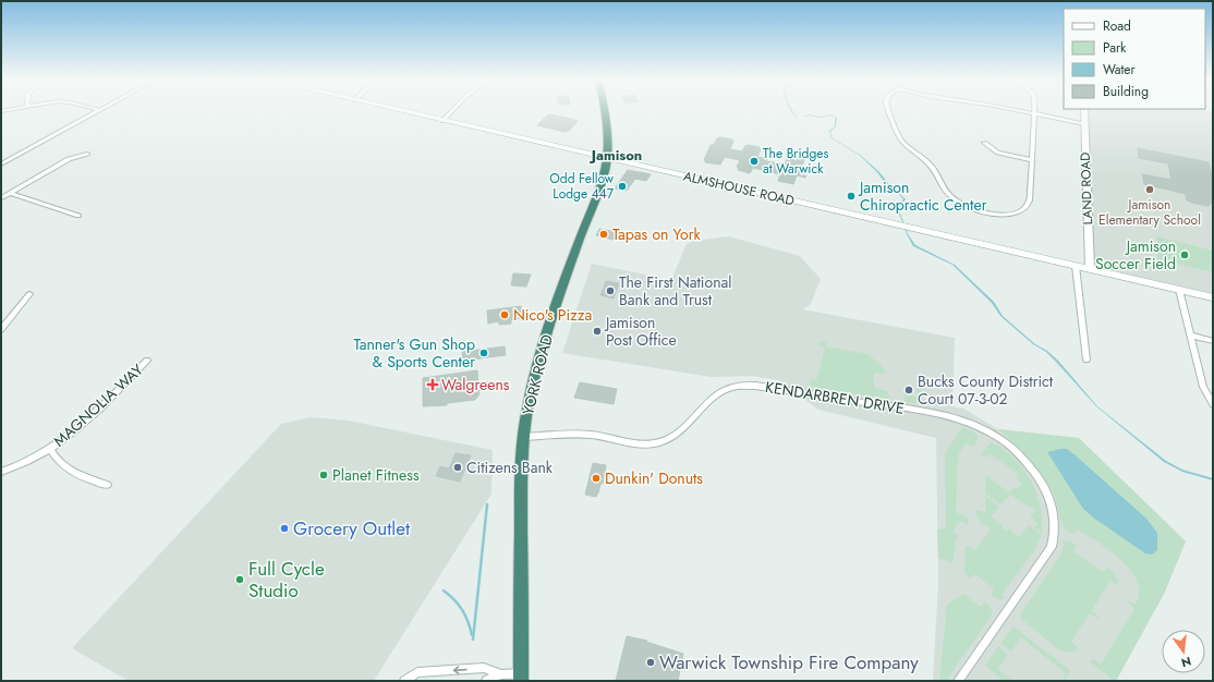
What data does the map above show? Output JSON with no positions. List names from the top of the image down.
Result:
{
  "streets": {
    "highway": ["YORK ROAD"],
    "main road": ["ALMSHOUSE ROAD"],
    "street": ["LAND ROAD", "KENDARBREN DRIVE", "MAGNOLIA WAY"]
  },
  "crossings": [
    ["ALMSHOUSE ROAD", "LAND ROAD"],
    ["ALMSHOUSE ROAD", "YORK ROAD"],
    ["YORK ROAD", "KENDARBREN DRIVE"]
  ],
  "districts": ["Jamison"],
  "places": {
    "other": [
      "The Bridges at Warwick",
      "Odd Fellow Lodge 447",
      "Jamison Elementary School",
      "Jamison Chiropractic Center",
      "Tapas on York",
      "Jamison Soccer Field",
      "The First National Bank and Trust",
      "Nico's Pizza",
      "Jamison Post Office",
      "Tanner's Gun Shop & Sports Center",
      "Bucks County District Court 07-3-02",
      "Citizens Bank",
      "Planet Fitness",
      "Dunkin' Donuts",
      "Grocery Outlet",
      "Full Cycle Studio",
      "Warwick Township Fire Company"
    ],
    "health": ["Walgreens"]
  },
  "legend": [
    "Road",
    "Park",
    "Water",
    "Building"
  ],
  "north": "bottom"
}
